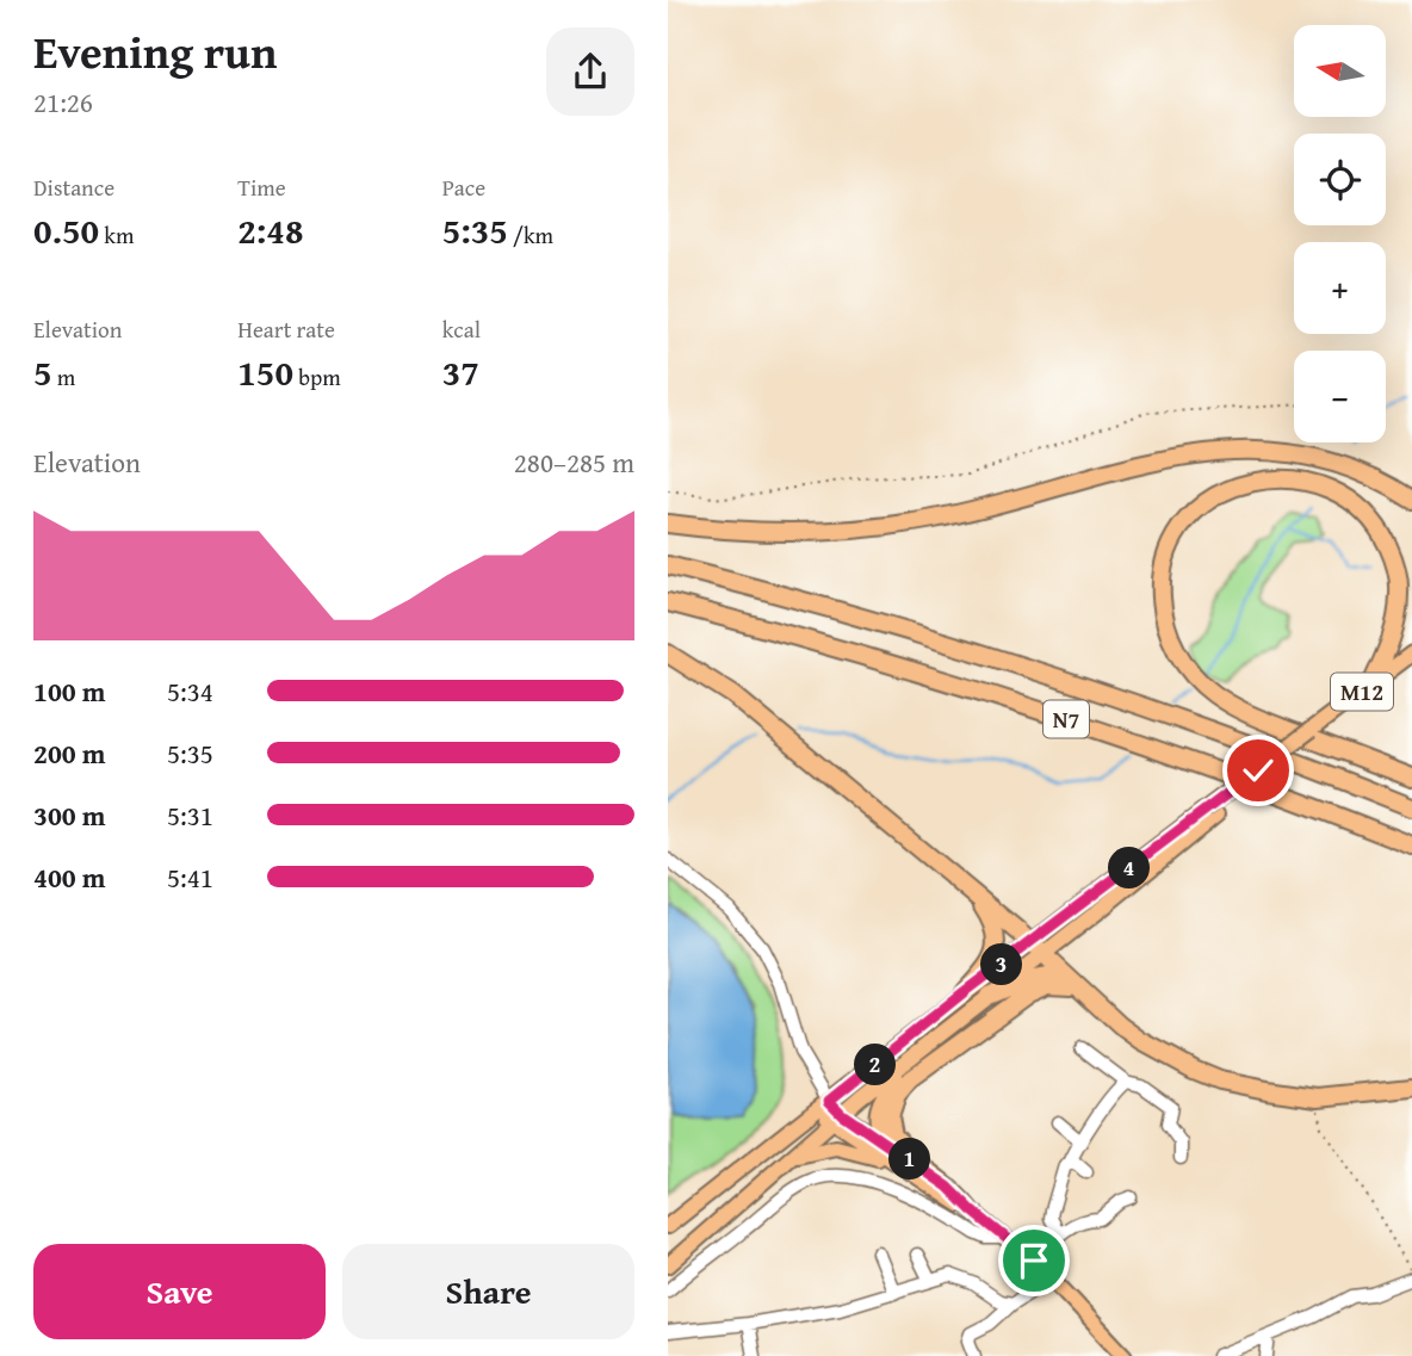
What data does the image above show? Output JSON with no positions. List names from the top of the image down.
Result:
{
  "streets": {
    "highway": ["N7"],
    "main road": ["M12"]
  },
  "north": "left",
  "page": {
    "heading": ["Evening run", "21:26"],
    "map_buttons": ["+", "−"],
    "stats": [
      ["Distance", "0.50 km"],
      ["Time", "2:48"],
      ["Pace", "5:35 /km"],
      ["Elevation", "5 m"],
      ["Heart rate", "150 bpm"],
      ["kcal", "37"]
    ],
    "chart": ["Elevation", "280–285 m"],
    "list": [
      {
        "name": "100 m",
        "note": "5:34"
      },
      {
        "name": "200 m",
        "note": "5:35"
      },
      {
        "name": "300 m",
        "note": "5:31"
      },
      {
        "name": "400 m",
        "note": "5:41"
      }
    ],
    "pins": [
      "4",
      "3",
      "2",
      "1"
    ],
    "buttons": ["Save", "Share"]
  }
}
